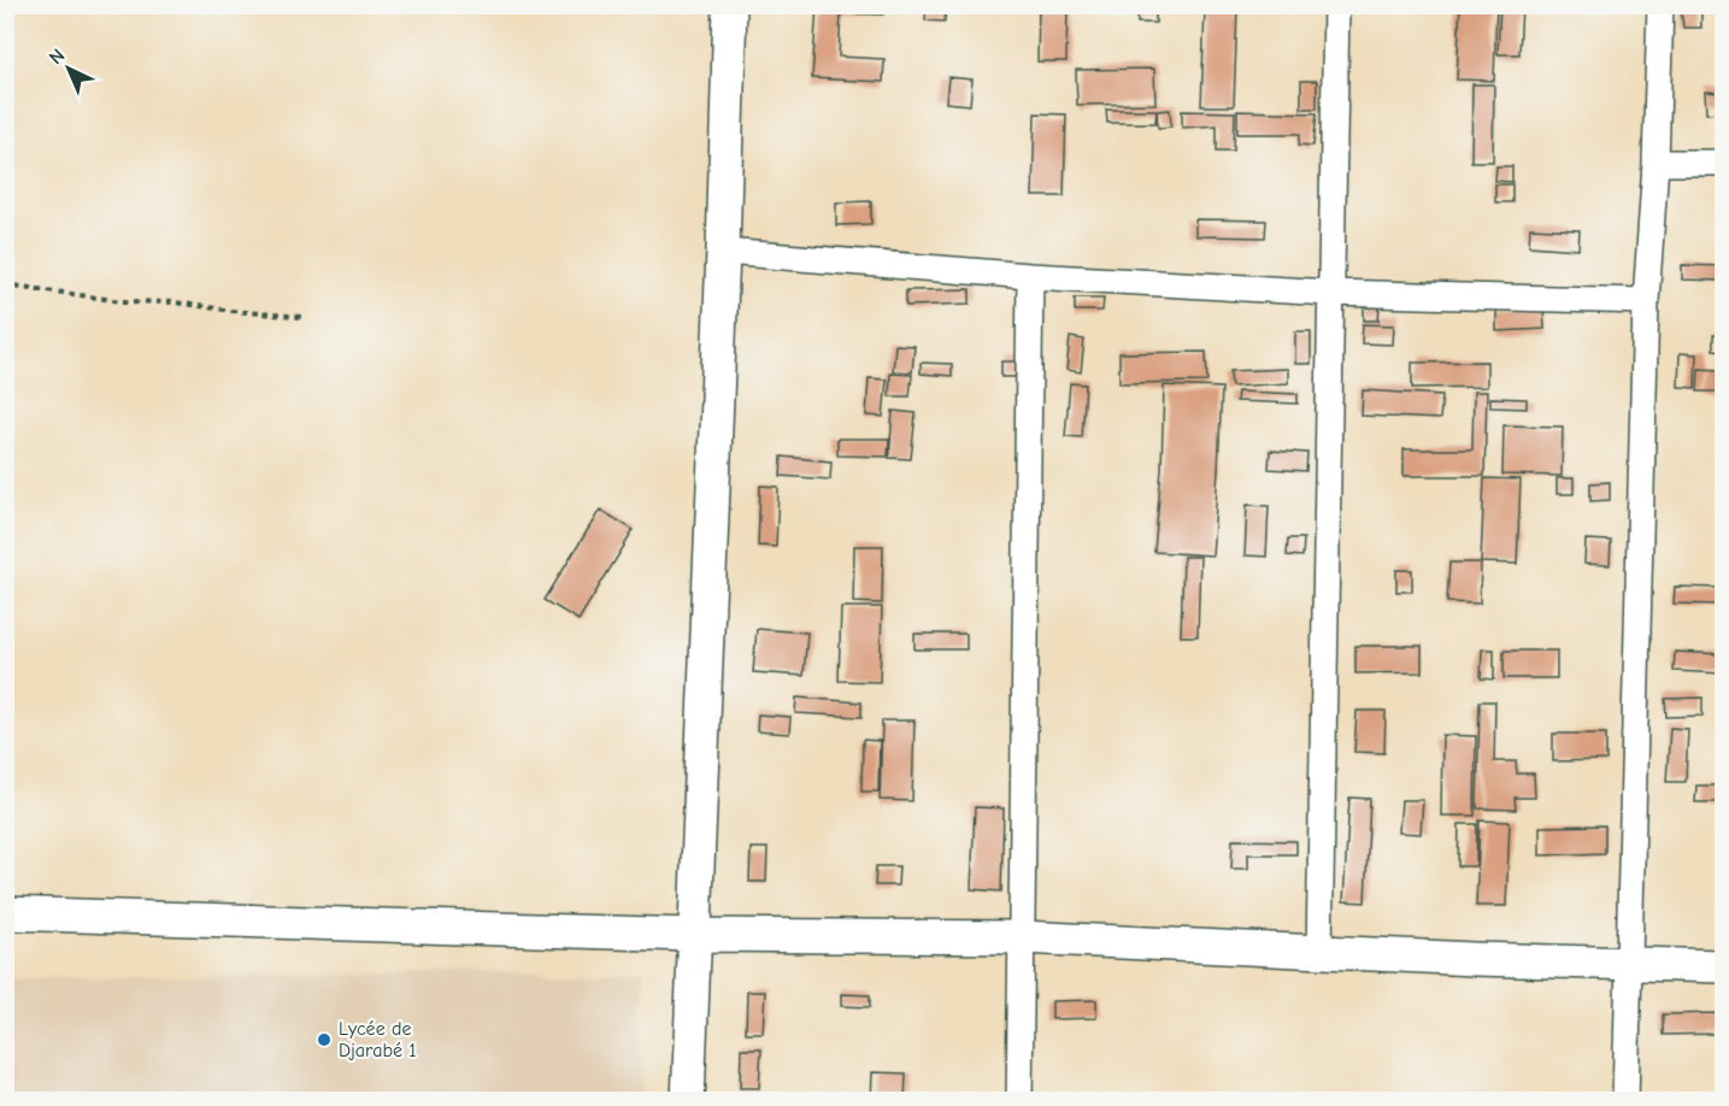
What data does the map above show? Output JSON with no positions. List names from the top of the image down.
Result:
{
  "places": ["Lycée de Djarabé 1"],
  "north": "top left"
}
